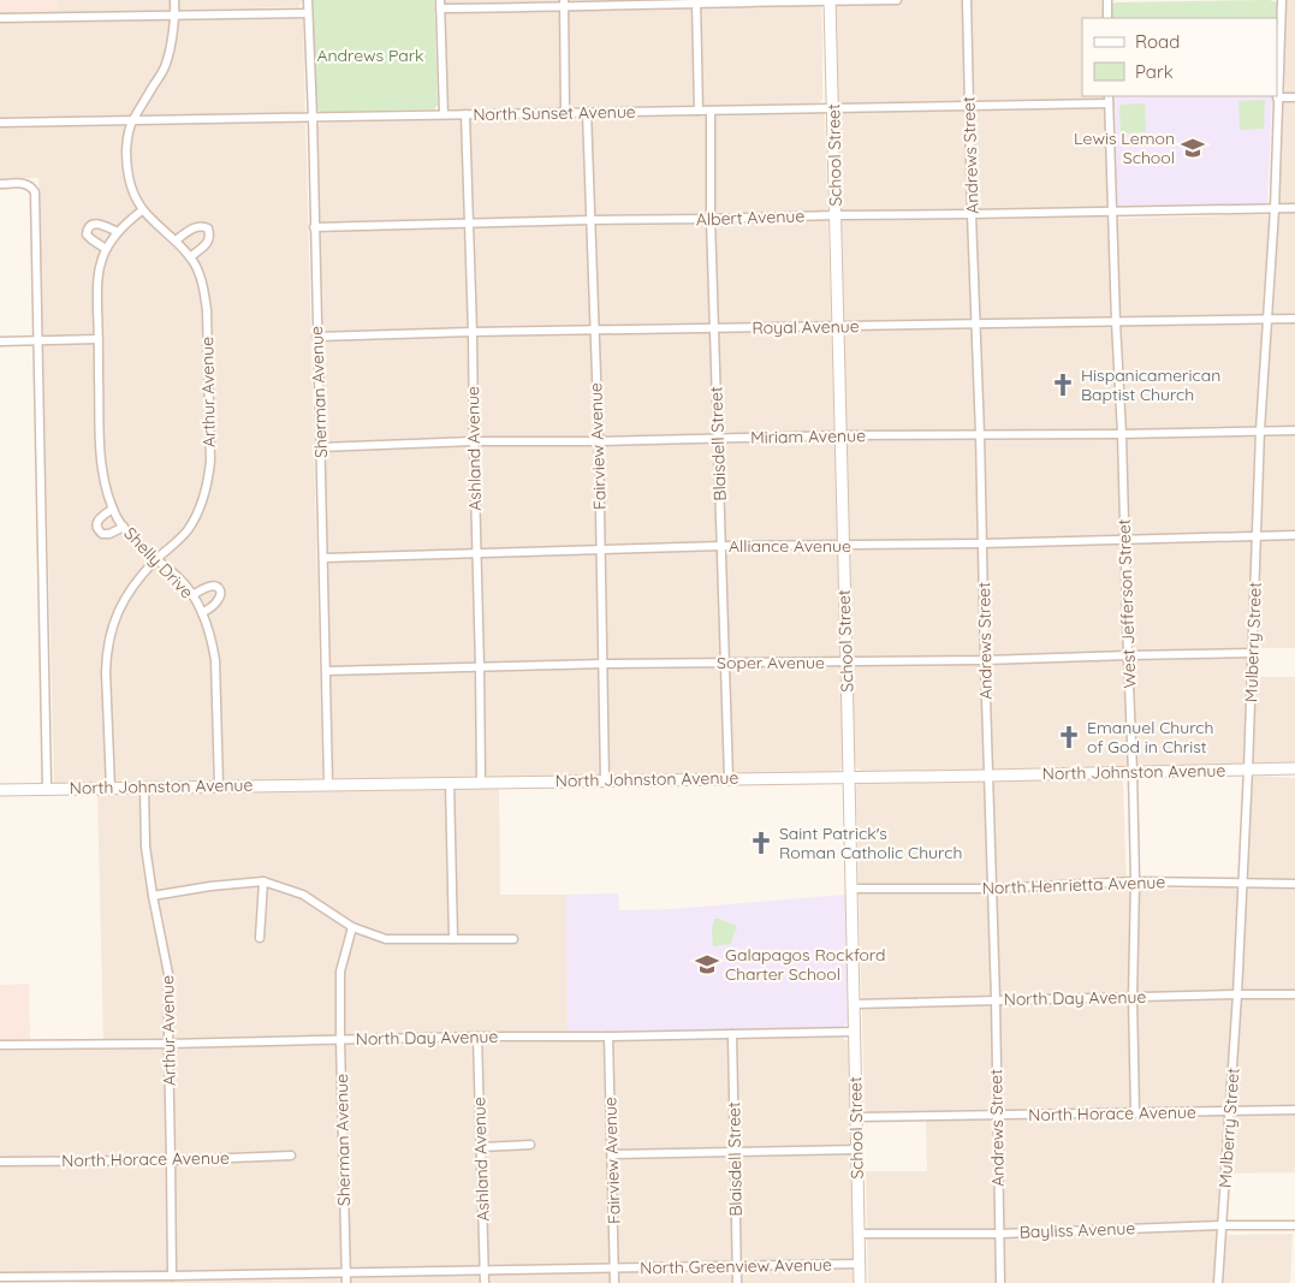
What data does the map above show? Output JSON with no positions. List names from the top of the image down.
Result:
{
  "streets": {
    "street": [
      "North Sunset Avenue",
      "School Street",
      "Andrews Street",
      "Albert Avenue",
      "Royal Avenue",
      "Arthur Avenue",
      "Sherman Avenue",
      "Miriam Avenue",
      "Blaisdell Street",
      "Fairview Avenue",
      "Ashland Avenue",
      "Alliance Avenue",
      "Shelly Drive",
      "West Jefferson Street",
      "Mulberry Street",
      "Soper Avenue",
      "North Johnston Avenue",
      "North Henrietta Avenue",
      "North Day Avenue",
      "North Horace Avenue",
      "Bayliss Avenue",
      "North Greenview Avenue"
    ]
  },
  "crossings": [
    ["North Sunset Avenue", "School Street"],
    ["North Sunset Avenue", "Andrews Street"],
    ["North Sunset Avenue", "Arthur Avenue"],
    ["North Sunset Avenue", "Sherman Avenue"],
    ["North Sunset Avenue", "Blaisdell Street"],
    ["North Sunset Avenue", "Fairview Avenue"],
    ["North Sunset Avenue", "Ashland Avenue"],
    ["North Sunset Avenue", "West Jefferson Street"],
    ["School Street", "Albert Avenue"],
    ["School Street", "Royal Avenue"],
    ["School Street", "Miriam Avenue"],
    ["School Street", "Alliance Avenue"],
    ["School Street", "Soper Avenue"],
    ["School Street", "North Johnston Avenue"],
    ["School Street", "North Henrietta Avenue"],
    ["School Street", "North Day Avenue"],
    ["School Street", "North Horace Avenue"],
    ["School Street", "Bayliss Avenue"],
    ["School Street", "North Greenview Avenue"],
    ["Andrews Street", "Albert Avenue"],
    ["Andrews Street", "Royal Avenue"],
    ["Andrews Street", "Miriam Avenue"],
    ["Andrews Street", "Alliance Avenue"],
    ["Andrews Street", "Soper Avenue"],
    ["Andrews Street", "North Johnston Avenue"],
    ["Andrews Street", "North Henrietta Avenue"],
    ["Andrews Street", "North Day Avenue"],
    ["Andrews Street", "North Horace Avenue"],
    ["Andrews Street", "Bayliss Avenue"],
    ["Albert Avenue", "Sherman Avenue"],
    ["Albert Avenue", "Blaisdell Street"],
    ["Albert Avenue", "Fairview Avenue"],
    ["Albert Avenue", "Ashland Avenue"],
    ["Albert Avenue", "West Jefferson Street"],
    ["Albert Avenue", "Mulberry Street"],
    ["Royal Avenue", "Sherman Avenue"],
    ["Royal Avenue", "Blaisdell Street"],
    ["Royal Avenue", "Fairview Avenue"],
    ["Royal Avenue", "Ashland Avenue"],
    ["Royal Avenue", "West Jefferson Street"],
    ["Royal Avenue", "Mulberry Street"],
    ["Arthur Avenue", "Shelly Drive"],
    ["Arthur Avenue", "North Johnston Avenue"],
    ["Arthur Avenue", "North Day Avenue"],
    ["Arthur Avenue", "North Horace Avenue"],
    ["Arthur Avenue", "North Greenview Avenue"],
    ["Sherman Avenue", "Miriam Avenue"],
    ["Sherman Avenue", "Alliance Avenue"],
    ["Sherman Avenue", "Soper Avenue"],
    ["Sherman Avenue", "North Johnston Avenue"],
    ["Sherman Avenue", "North Day Avenue"],
    ["Sherman Avenue", "North Greenview Avenue"],
    ["Miriam Avenue", "Blaisdell Street"],
    ["Miriam Avenue", "Fairview Avenue"],
    ["Miriam Avenue", "Ashland Avenue"],
    ["Miriam Avenue", "West Jefferson Street"],
    ["Miriam Avenue", "Mulberry Street"],
    ["Blaisdell Street", "Alliance Avenue"],
    ["Blaisdell Street", "Soper Avenue"],
    ["Blaisdell Street", "North Johnston Avenue"],
    ["Blaisdell Street", "North Day Avenue"],
    ["Blaisdell Street", "North Greenview Avenue"],
    ["Fairview Avenue", "Alliance Avenue"],
    ["Fairview Avenue", "Soper Avenue"],
    ["Fairview Avenue", "North Johnston Avenue"],
    ["Fairview Avenue", "North Day Avenue"],
    ["Fairview Avenue", "North Greenview Avenue"],
    ["Ashland Avenue", "Alliance Avenue"],
    ["Ashland Avenue", "Soper Avenue"],
    ["Ashland Avenue", "North Johnston Avenue"],
    ["Ashland Avenue", "North Day Avenue"],
    ["Ashland Avenue", "North Greenview Avenue"],
    ["Alliance Avenue", "West Jefferson Street"],
    ["Alliance Avenue", "Mulberry Street"],
    ["Shelly Drive", "North Johnston Avenue"],
    ["West Jefferson Street", "Soper Avenue"],
    ["West Jefferson Street", "North Johnston Avenue"],
    ["West Jefferson Street", "North Henrietta Avenue"],
    ["West Jefferson Street", "North Day Avenue"],
    ["West Jefferson Street", "North Horace Avenue"],
    ["Mulberry Street", "Soper Avenue"],
    ["Mulberry Street", "North Johnston Avenue"],
    ["Mulberry Street", "North Henrietta Avenue"],
    ["Mulberry Street", "North Day Avenue"],
    ["Mulberry Street", "North Horace Avenue"],
    ["Mulberry Street", "Bayliss Avenue"]
  ],
  "parks": ["Andrews Park"],
  "places": {
    "school or university": ["Lewis Lemon School", "Galapagos Rockford Charter School"],
    "church": ["Hispanicamerican Baptist Church", "Emanuel Church of God in Christ", "Saint Patrick's Roman Catholic Church"]
  },
  "legend": ["Road", "Park"]
}
